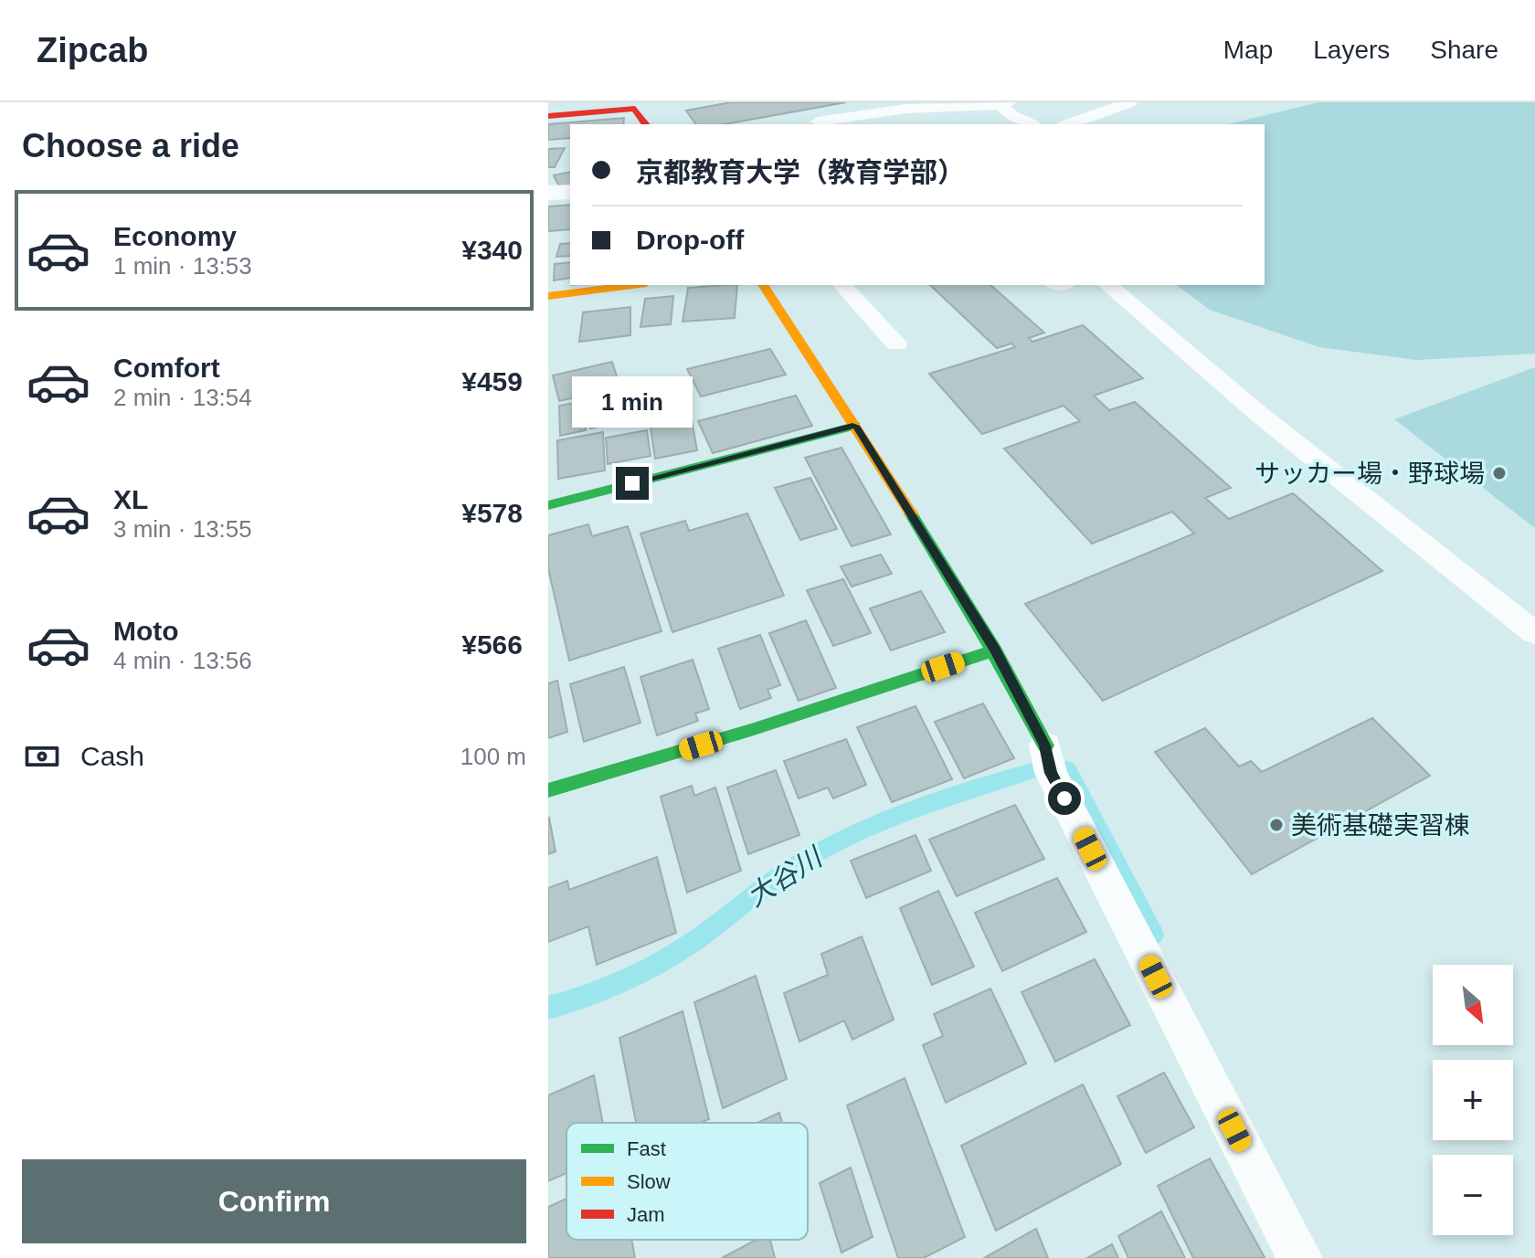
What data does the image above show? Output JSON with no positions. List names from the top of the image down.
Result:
{
  "water": ["大谷川"],
  "places": ["サッカー場・野球場", "美術基礎実習棟"],
  "legend": ["Fast", "Slow", "Jam"],
  "north": "bottom right",
  "page": {
    "header": "Zipcab",
    "nav": ["Map", "Layers", "Share"],
    "heading": "Choose a ride",
    "banner": ["京都教育大学（教育学部）", "Drop-off"],
    "list": [
      {
        "name": "Economy",
        "note": "1 min · 13:53",
        "value": "¥340"
      },
      {
        "name": "Comfort",
        "note": "2 min · 13:54",
        "value": "¥459"
      },
      {
        "name": "XL",
        "note": "3 min · 13:55",
        "value": "¥578"
      },
      {
        "name": "Moto",
        "note": "4 min · 13:56",
        "value": "¥566"
      }
    ],
    "bubble": "1 min",
    "pay": ["Cash", "100 m"],
    "map_buttons": ["+", "−"],
    "buttons": "Confirm"
  }
}
